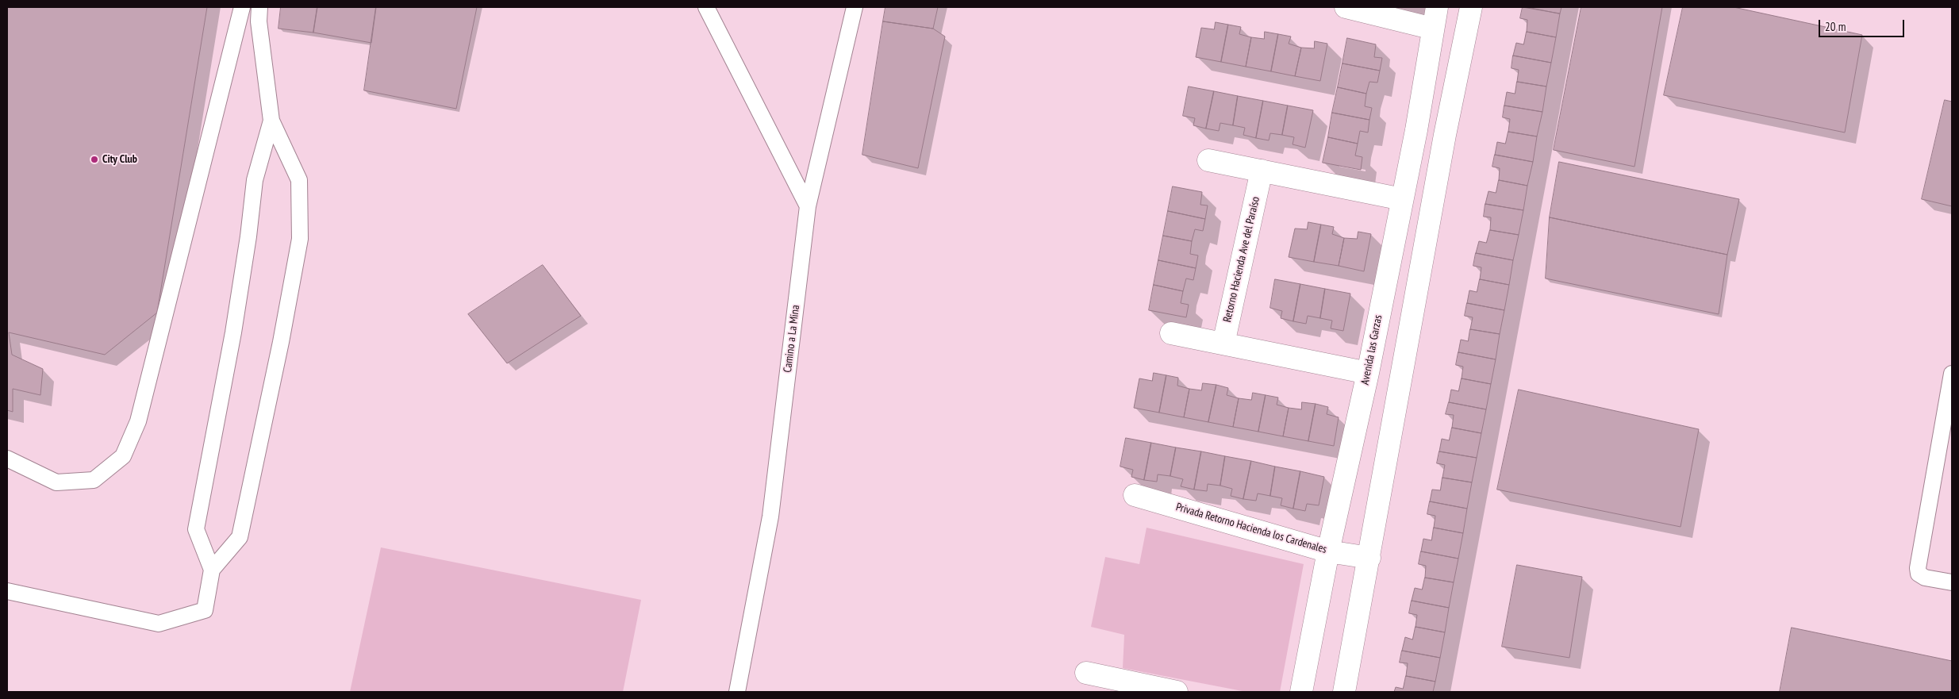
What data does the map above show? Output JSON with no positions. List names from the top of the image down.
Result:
{
  "streets": {
    "street": ["Retorno Hacienda Ave del Paraíso", "Avenida las Garzas", "Privada Retorno Hacienda los Cardenales"],
    "lane": ["Camino a La Mina"]
  },
  "crossings": [
    ["Avenida las Garzas", "Privada Retorno Hacienda los Cardenales"]
  ],
  "places": ["City Club"],
  "scale_bar": "20 m"
}
